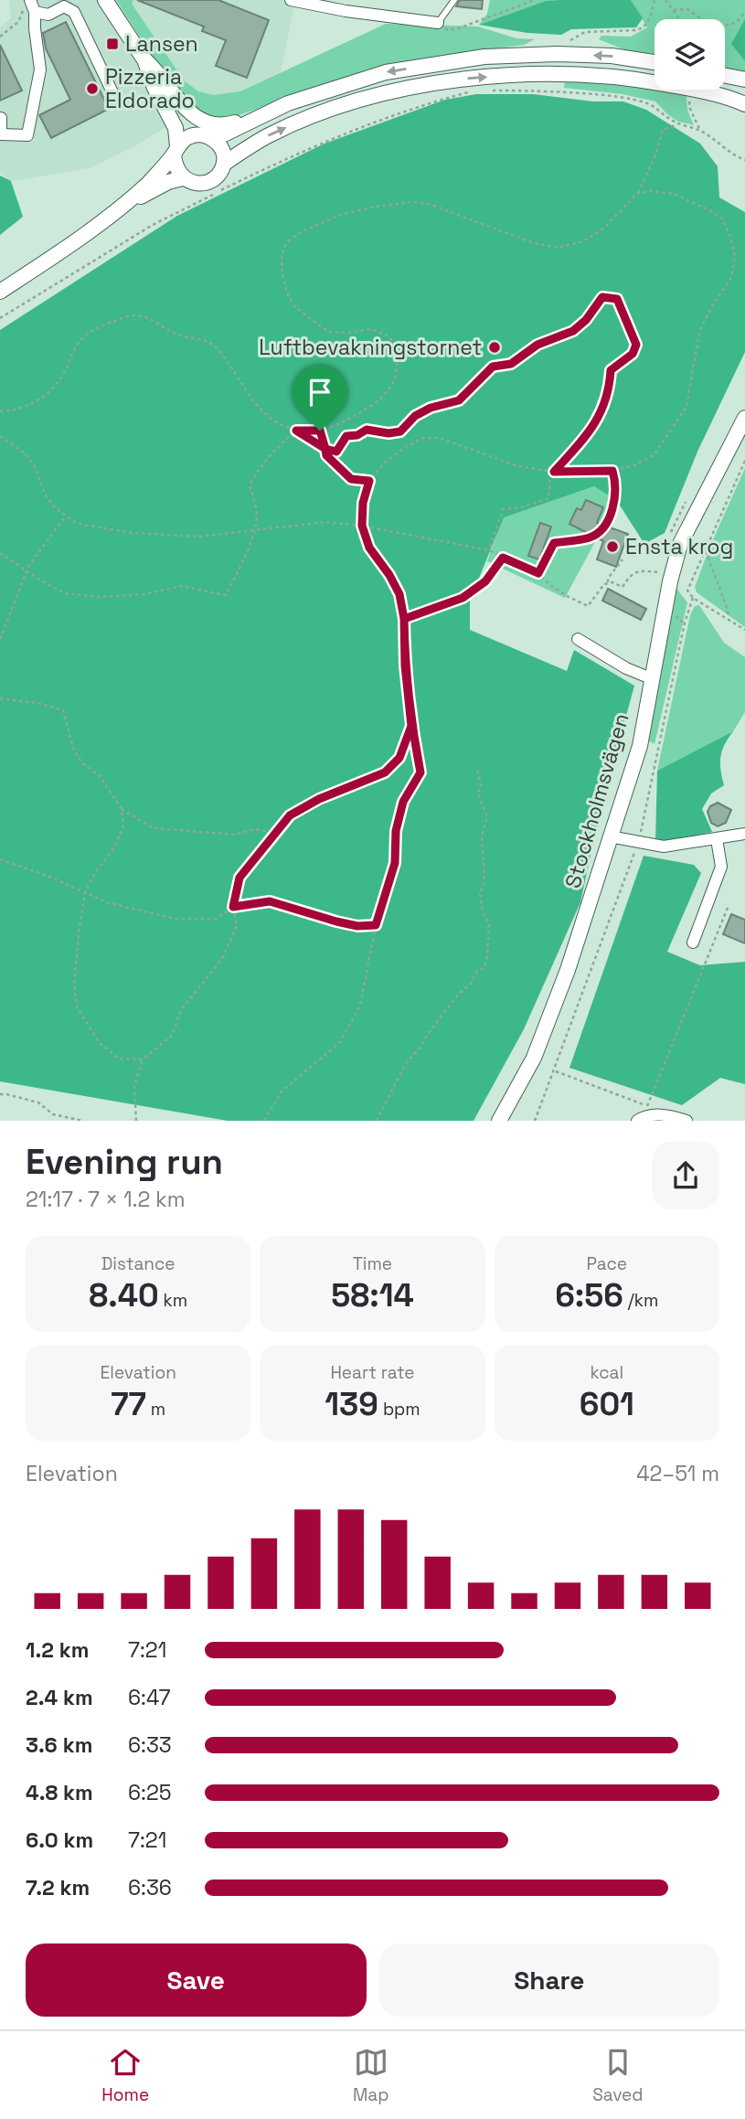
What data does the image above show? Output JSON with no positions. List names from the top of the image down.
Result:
{
  "streets": {
    "main road": ["Stockholmsvägen"]
  },
  "places": {
    "transit": ["Lansen"],
    "other": ["Pizzeria Eldorado", "Luftbevakningstornet", "Ensta krog"]
  },
  "page": {
    "heading": ["Evening run", "21:17 · 7 × 1.2 km"],
    "stats": [
      ["Distance", "8.40 km"],
      ["Time", "58:14"],
      ["Pace", "6:56 /km"],
      ["Elevation", "77 m"],
      ["Heart rate", "139 bpm"],
      ["kcal", "601"]
    ],
    "chart": ["Elevation", "42–51 m"],
    "list": [
      {
        "name": "1.2 km",
        "note": "7:21"
      },
      {
        "name": "2.4 km",
        "note": "6:47"
      },
      {
        "name": "3.6 km",
        "note": "6:33"
      },
      {
        "name": "4.8 km",
        "note": "6:25"
      },
      {
        "name": "6.0 km",
        "note": "7:21"
      },
      {
        "name": "7.2 km",
        "note": "6:36"
      }
    ],
    "buttons": ["Save", "Share"],
    "tabs": ["Home", "Map", "Saved"]
  }
}
